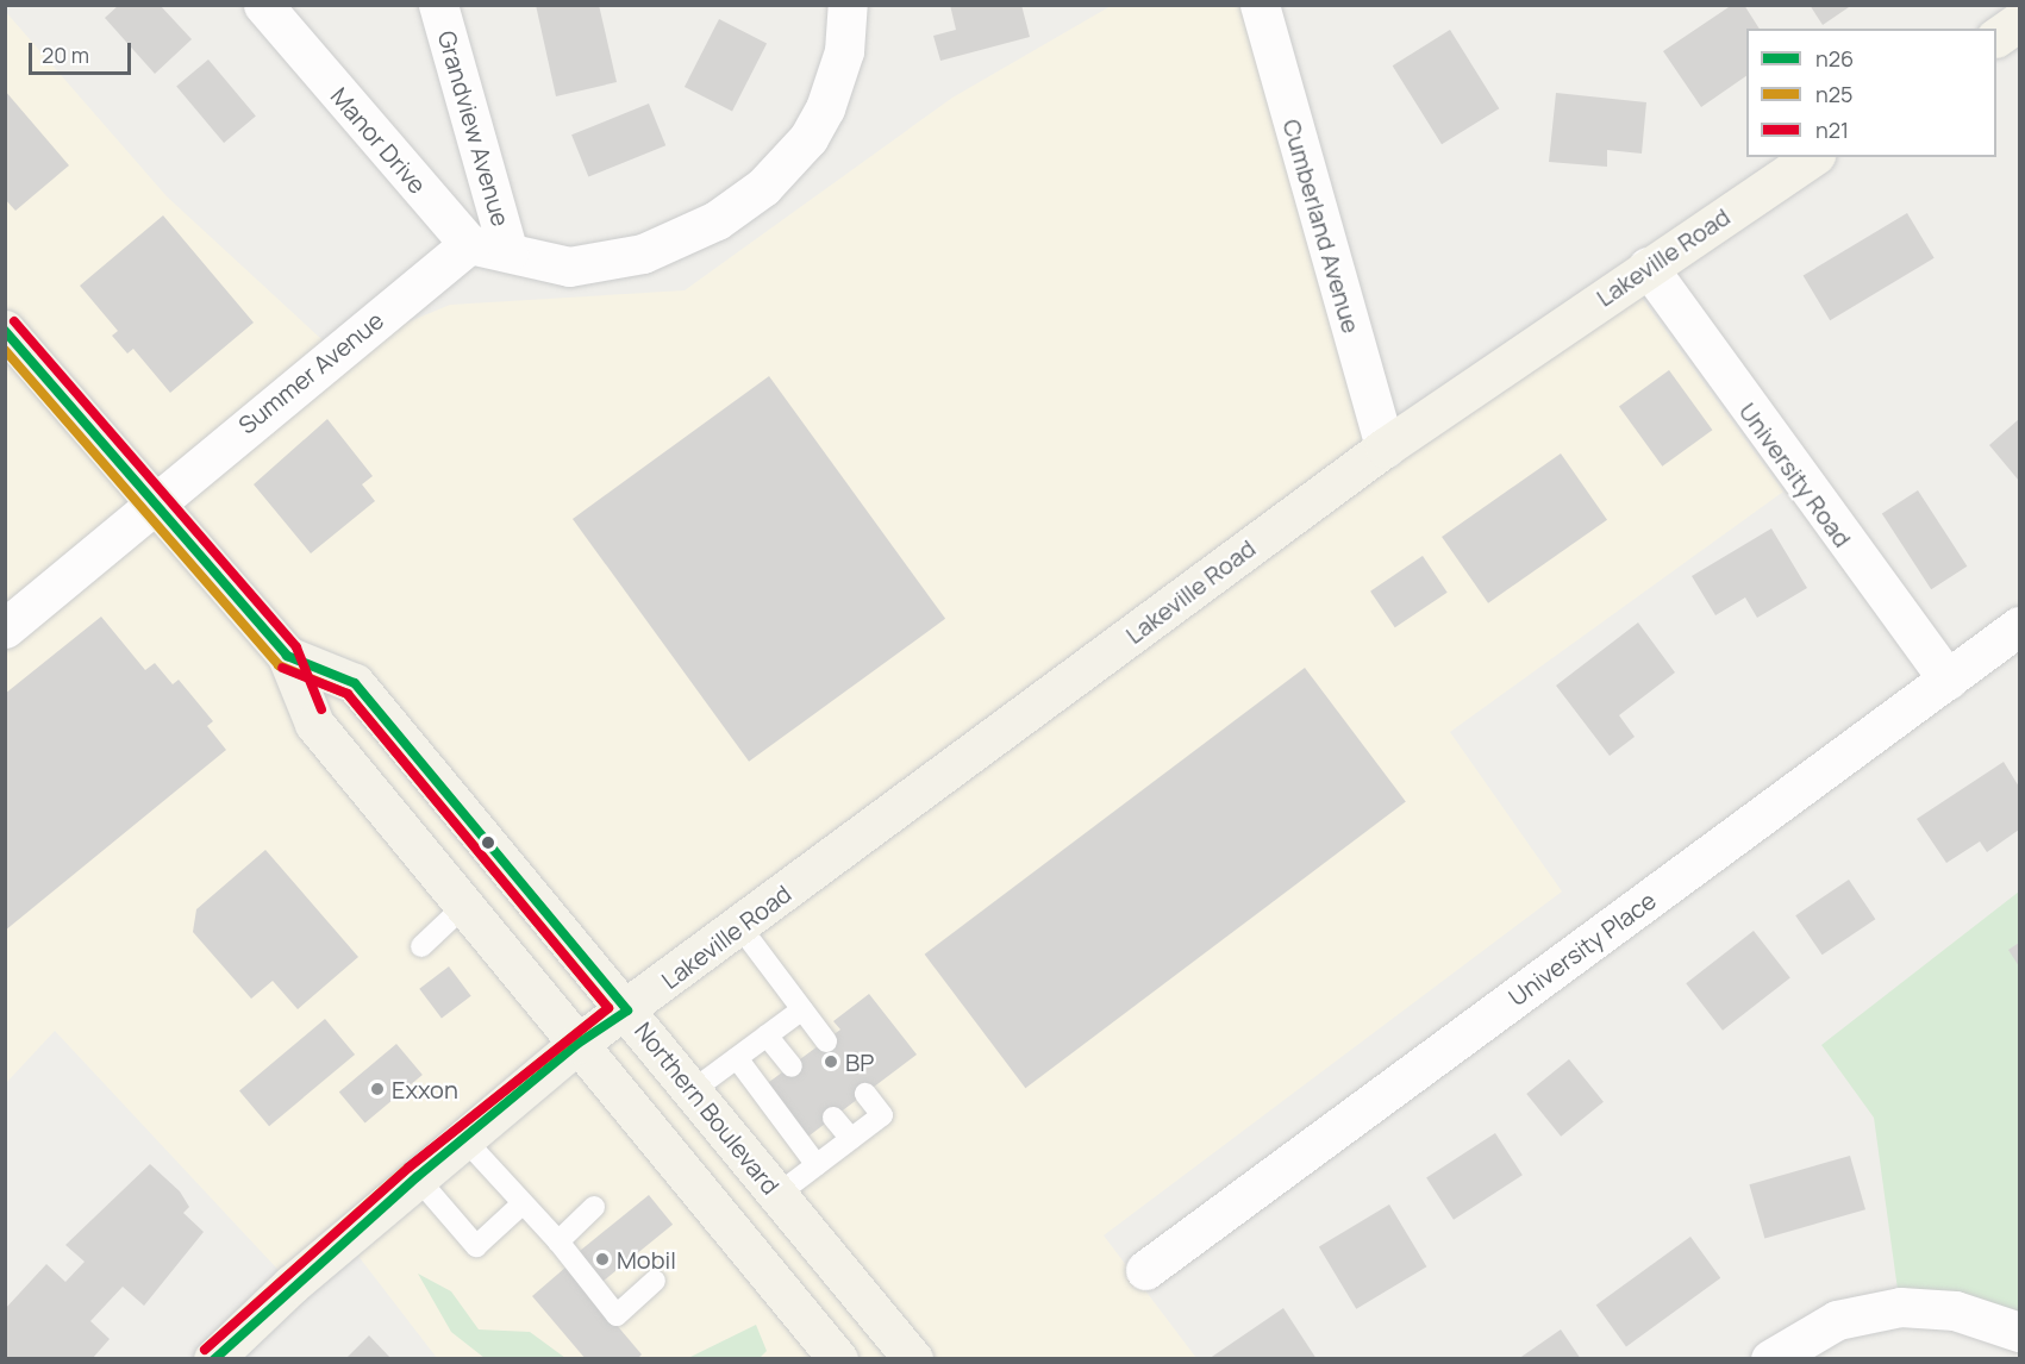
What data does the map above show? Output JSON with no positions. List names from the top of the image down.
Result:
{
  "streets": {
    "main road": ["Lakeville Road", "Northern Boulevard"],
    "street": [
      "Grandview Avenue",
      "Manor Drive",
      "Cumberland Avenue",
      "Summer Avenue",
      "University Road",
      "University Place"
    ]
  },
  "crossings": [
    ["Manor Drive", "Summer Avenue"],
    ["Cumberland Avenue", "Lakeville Road"],
    ["Lakeville Road", "University Road"],
    ["Lakeville Road", "Northern Boulevard"],
    ["Summer Avenue", "Northern Boulevard"],
    ["University Road", "University Place"]
  ],
  "places": ["BP", "Exxon", "Mobil"],
  "lines": ["transit line n21", "transit line n26", "transit line n25"],
  "legend": ["n26", "n25", "n21"],
  "scale_bar": "20 m"
}
